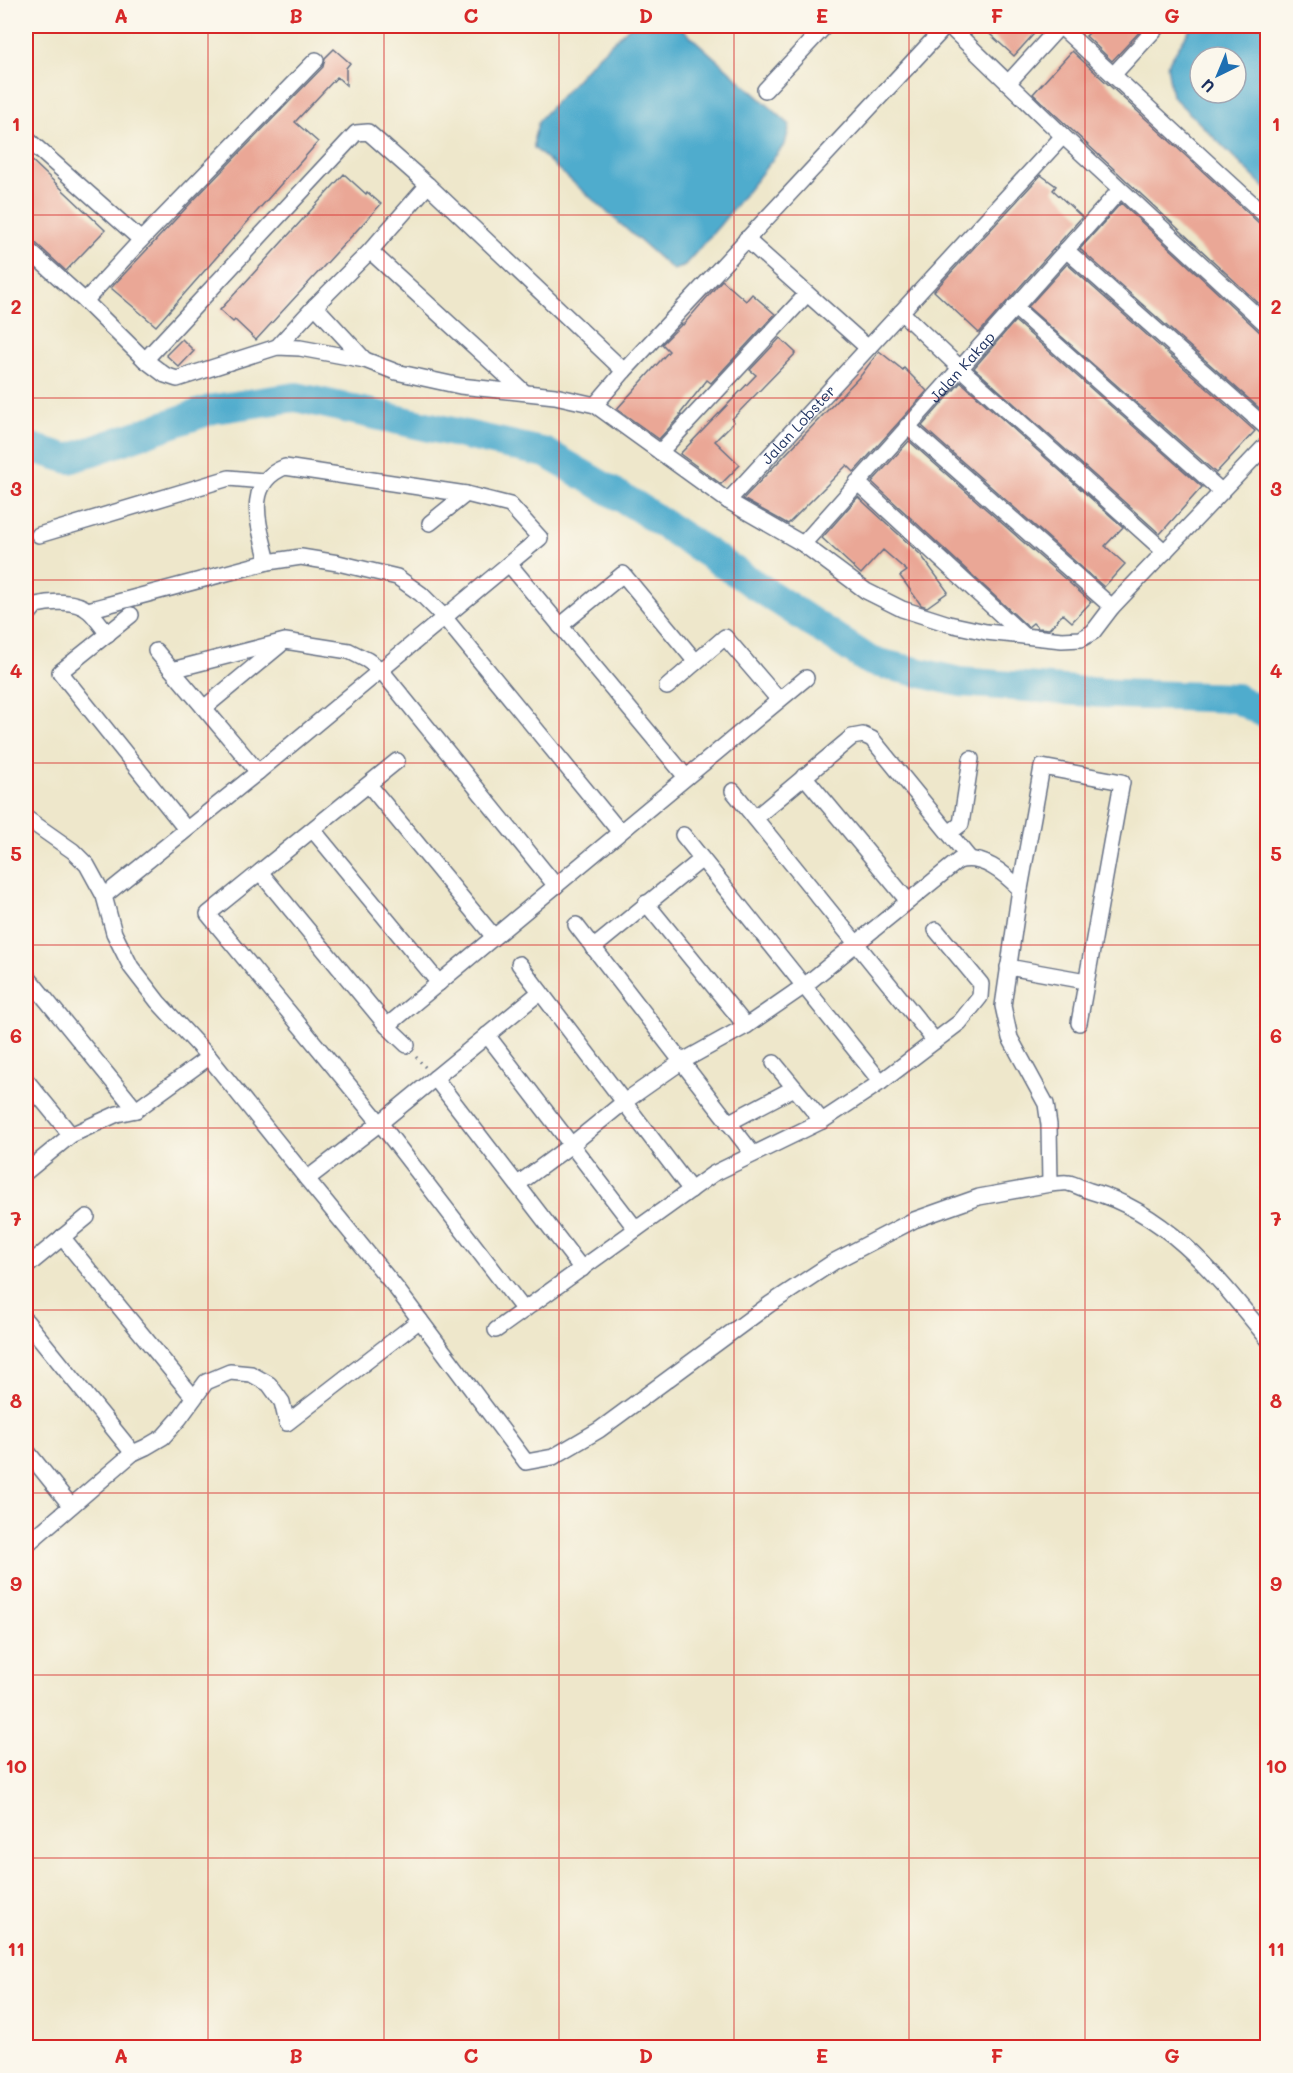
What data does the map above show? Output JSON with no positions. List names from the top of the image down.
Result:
{
  "streets": {
    "street": ["Jalan Kakap", "Jalan Lobster"]
  },
  "north": "bottom left",
  "grid": {
    "columns": [
      "A",
      "B",
      "C",
      "D",
      "E",
      "F",
      "G"
    ],
    "rows": [
      "1",
      "2",
      "3",
      "4",
      "5",
      "6",
      "7",
      "8",
      "9",
      "10",
      "11"
    ]
  }
}
